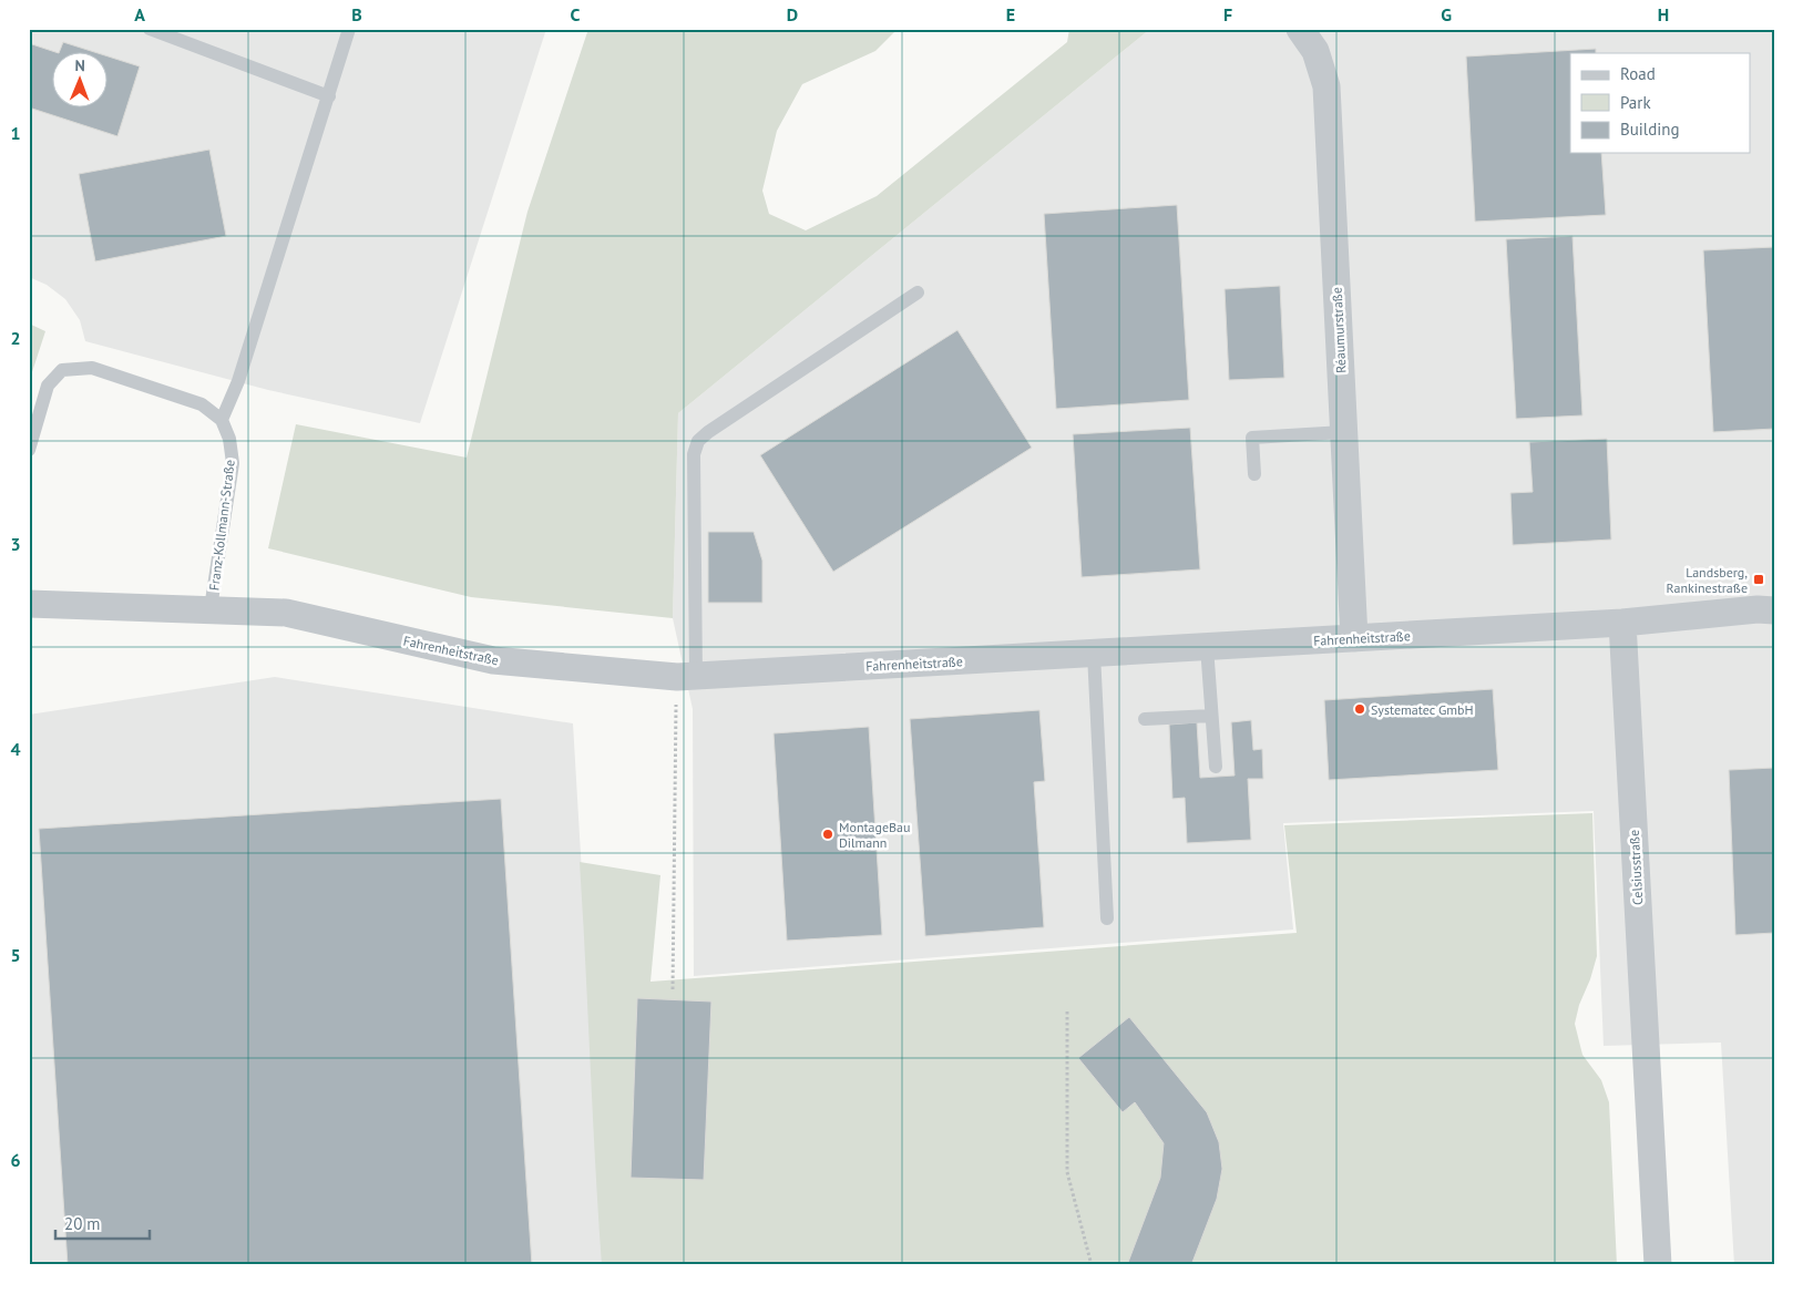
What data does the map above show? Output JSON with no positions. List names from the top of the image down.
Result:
{
  "streets": {
    "street": [
      "Réaumurstraße",
      "Franz-Kollmann-Straße",
      "Fahrenheitstraße",
      "Celsiusstraße"
    ]
  },
  "crossings": [
    ["Réaumurstraße", "Fahrenheitstraße"],
    ["Franz-Kollmann-Straße", "Fahrenheitstraße"],
    ["Fahrenheitstraße", "Celsiusstraße"]
  ],
  "places": {
    "transit": ["Landsberg, Rankinestraße"],
    "other": ["Systematec GmbH", "MontageBau Dilmann"]
  },
  "legend": ["Road", "Park", "Building"],
  "scale_bar": "20 m",
  "north": "top",
  "grid": {
    "columns": [
      "A",
      "B",
      "C",
      "D",
      "E",
      "F",
      "G",
      "H"
    ],
    "rows": [
      "1",
      "2",
      "3",
      "4",
      "5",
      "6"
    ]
  }
}
